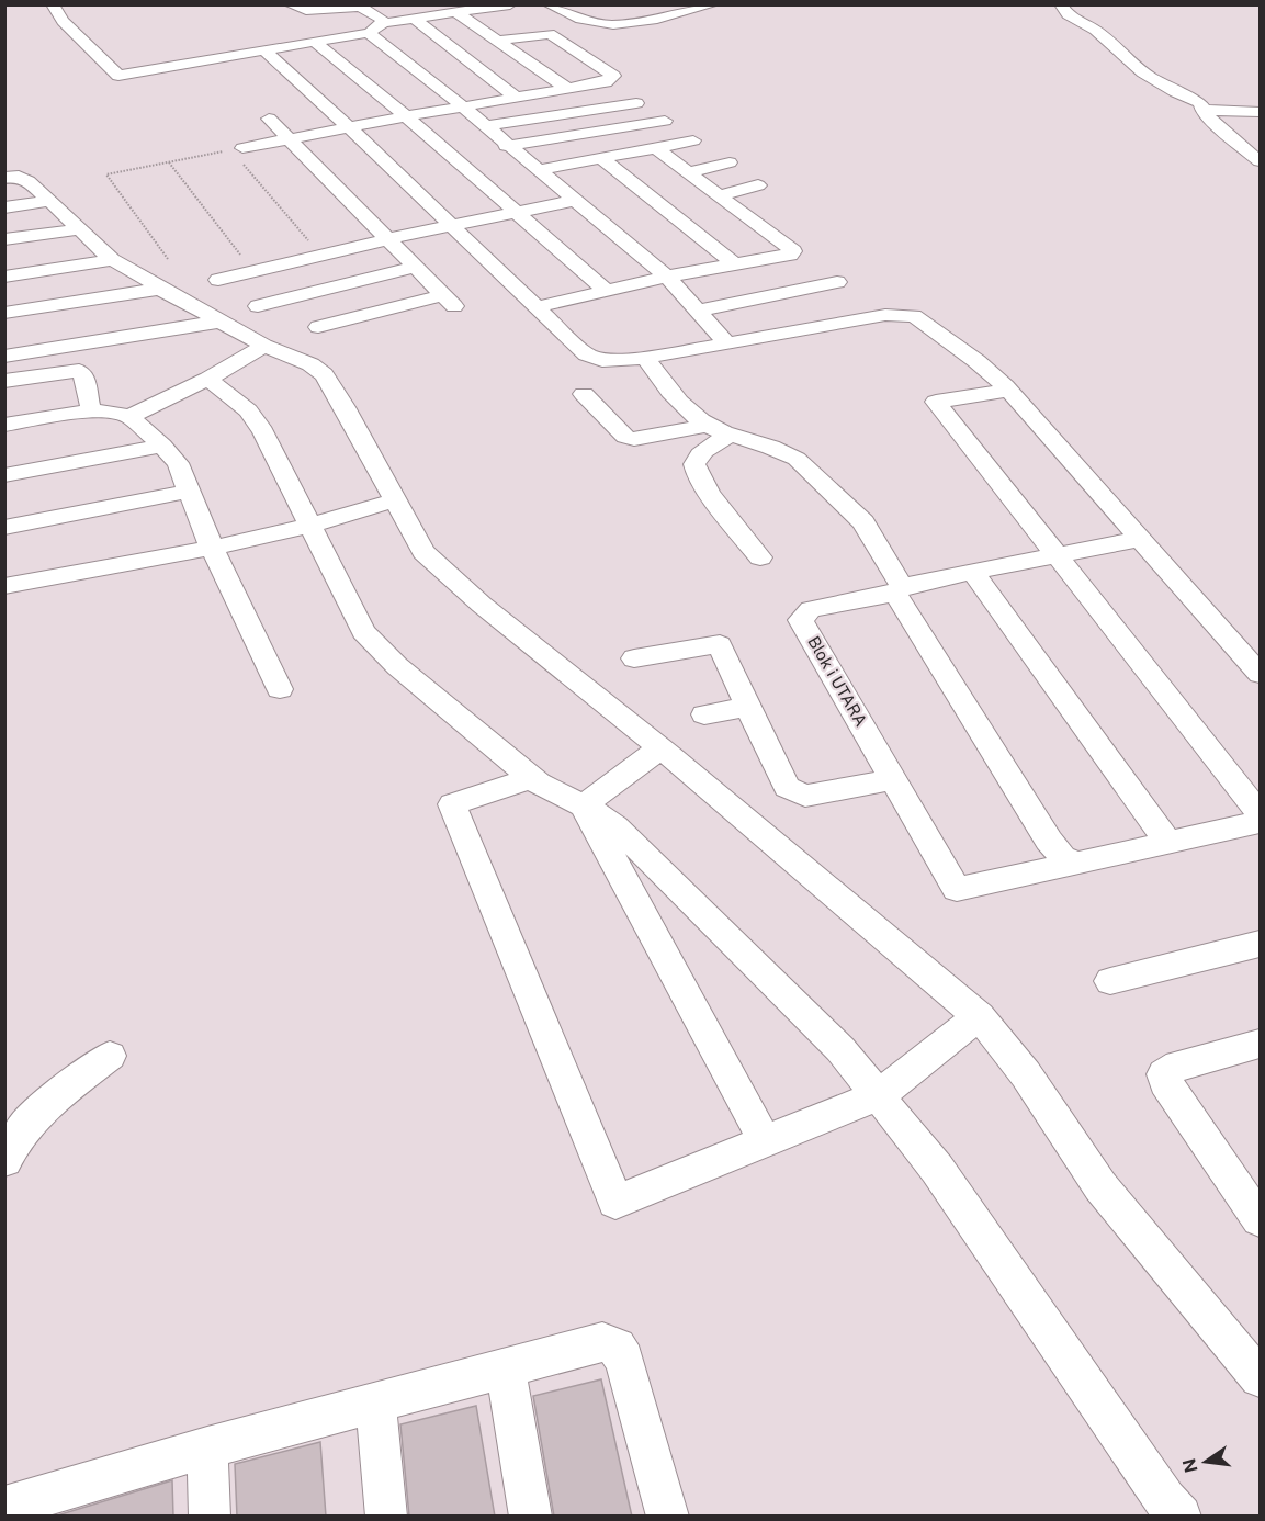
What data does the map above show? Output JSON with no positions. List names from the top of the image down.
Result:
{
  "streets": {
    "street": ["Blok i UTARA"]
  },
  "north": "left"
}
